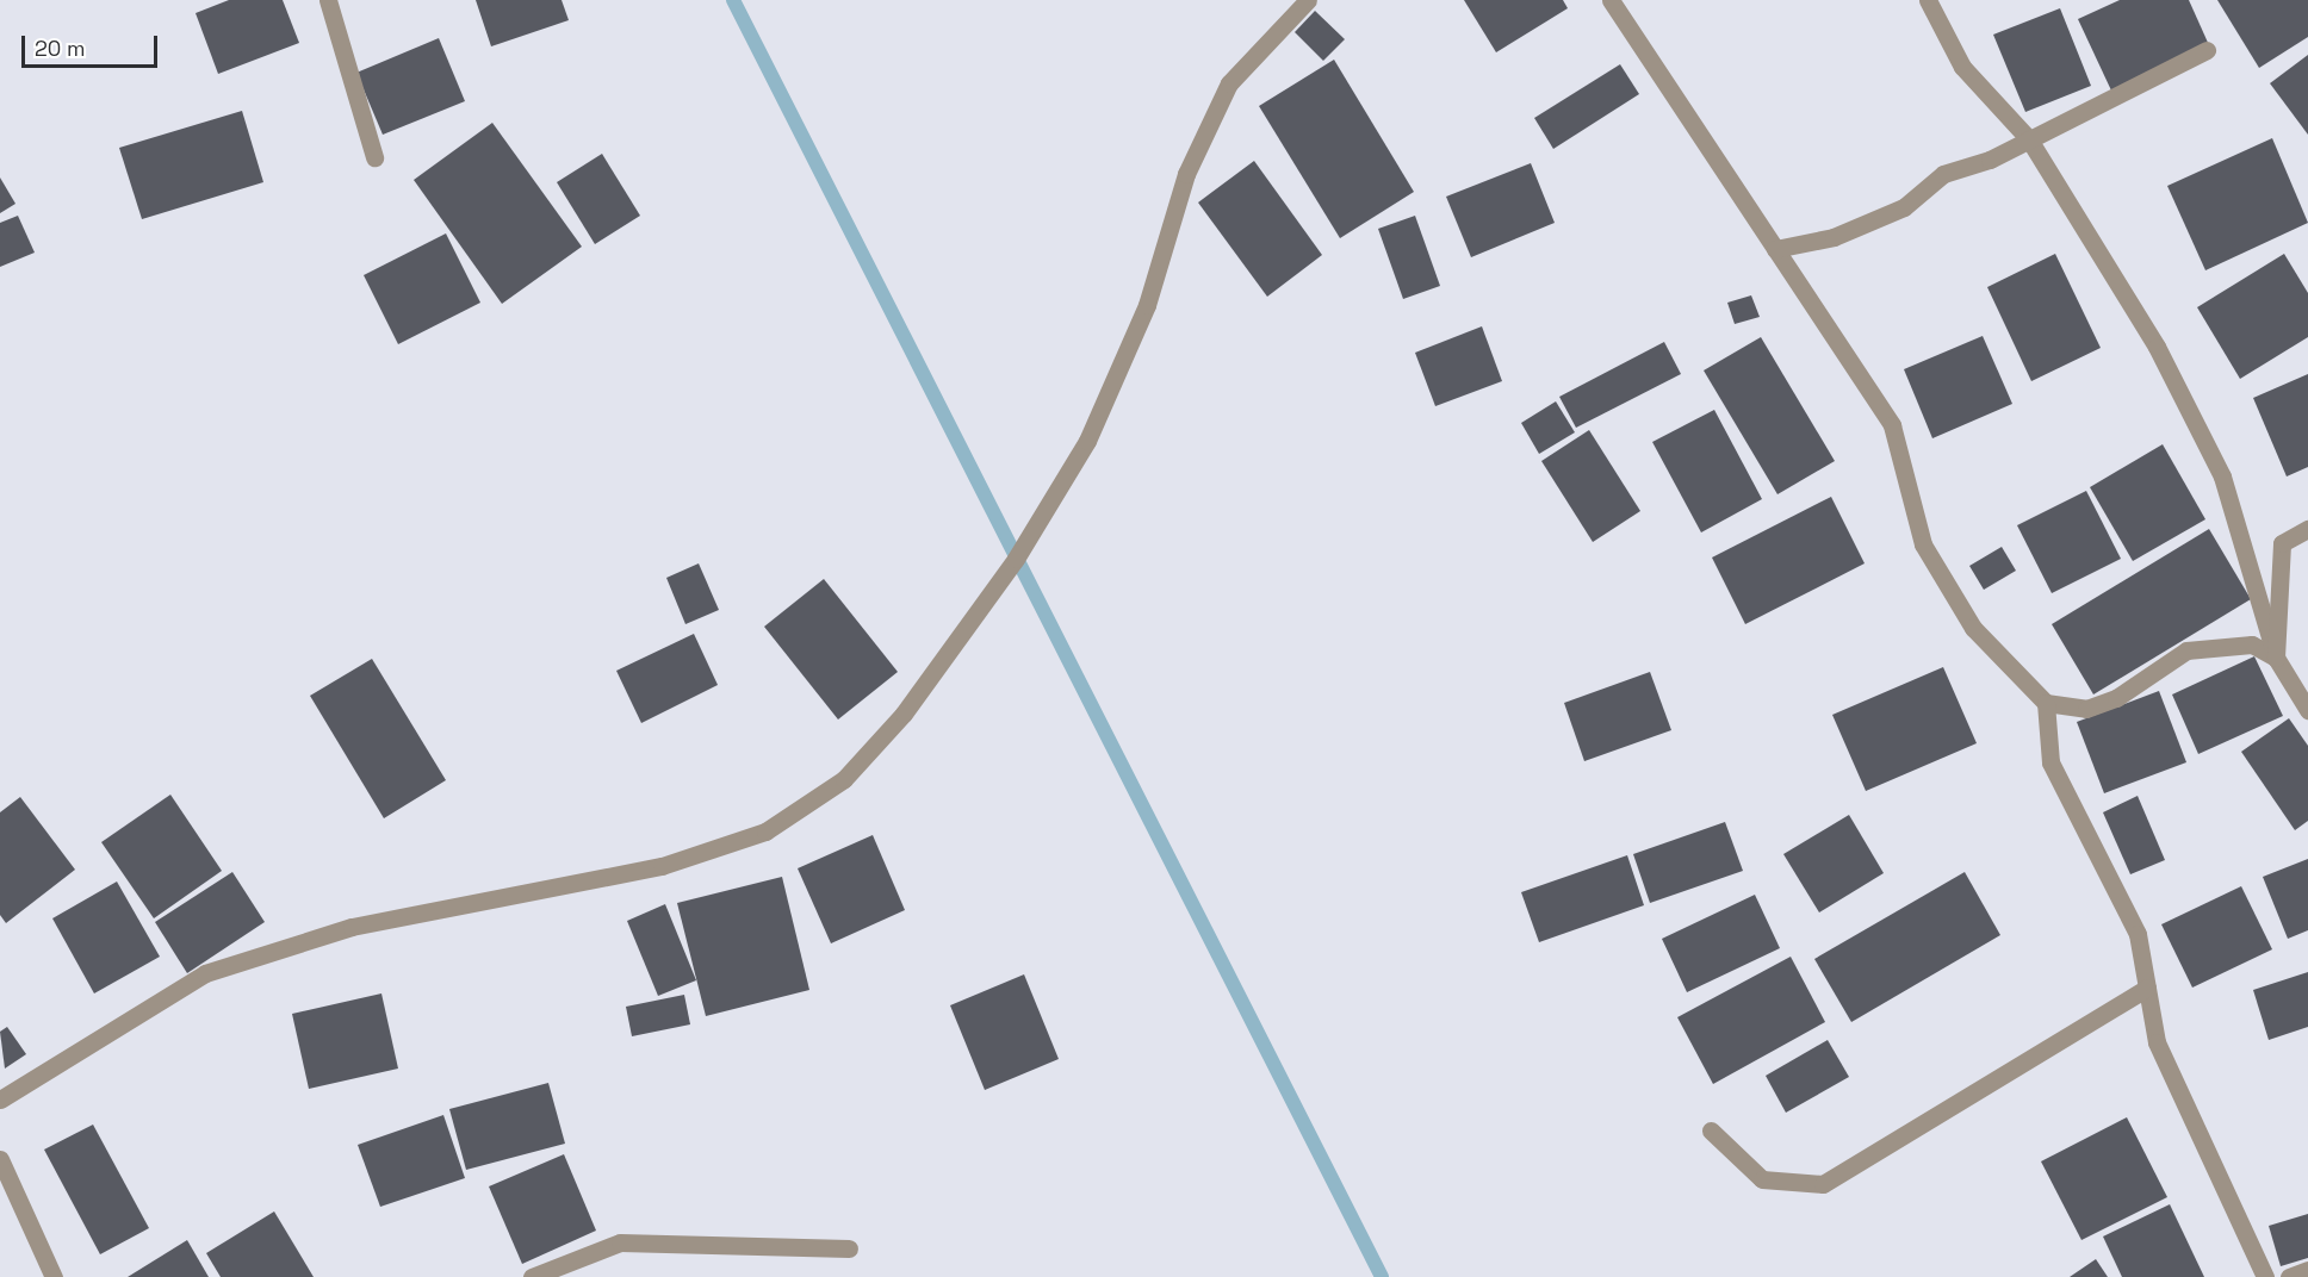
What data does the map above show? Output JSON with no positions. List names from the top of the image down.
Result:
{
  "scale_bar": "20 m"
}
